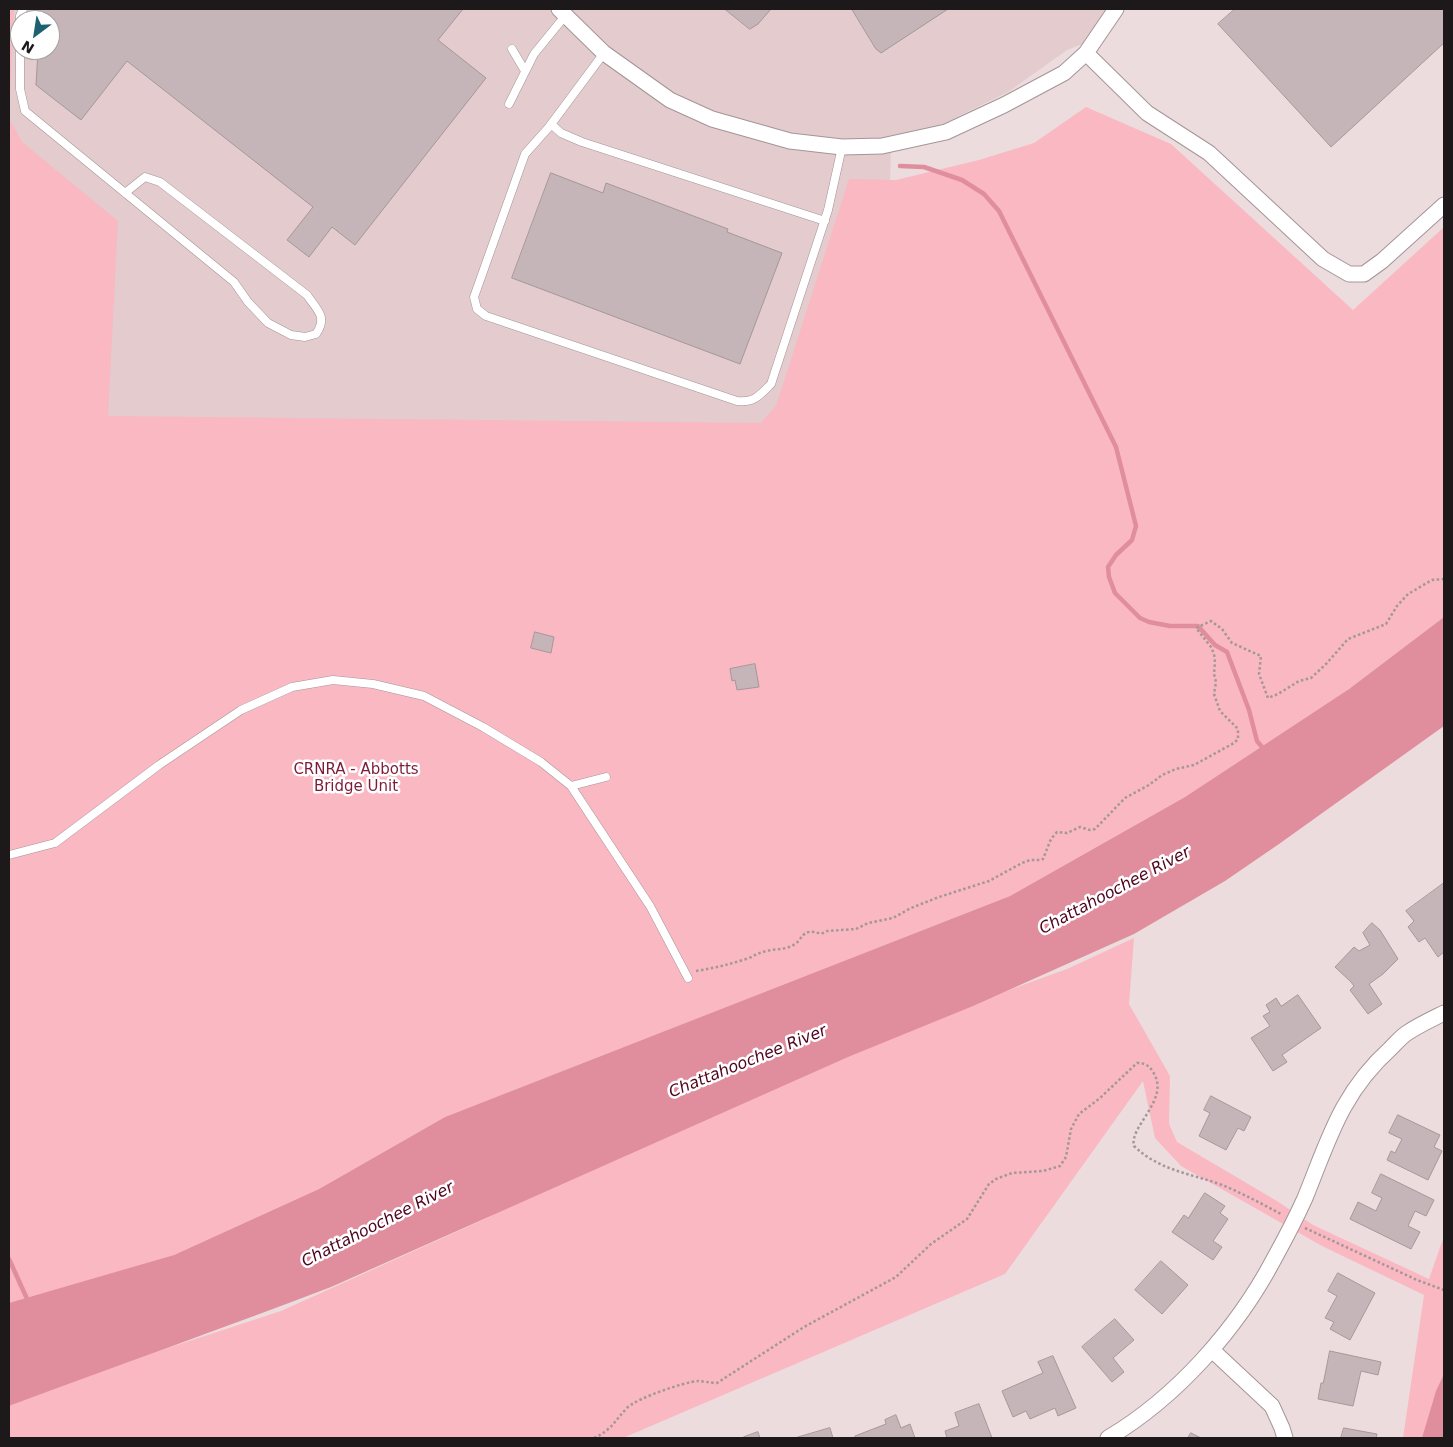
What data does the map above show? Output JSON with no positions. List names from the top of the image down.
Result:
{
  "water": ["Chattahoochee River"],
  "parks": ["CRNRA - Abbotts Bridge Unit"],
  "north": "bottom left"
}
